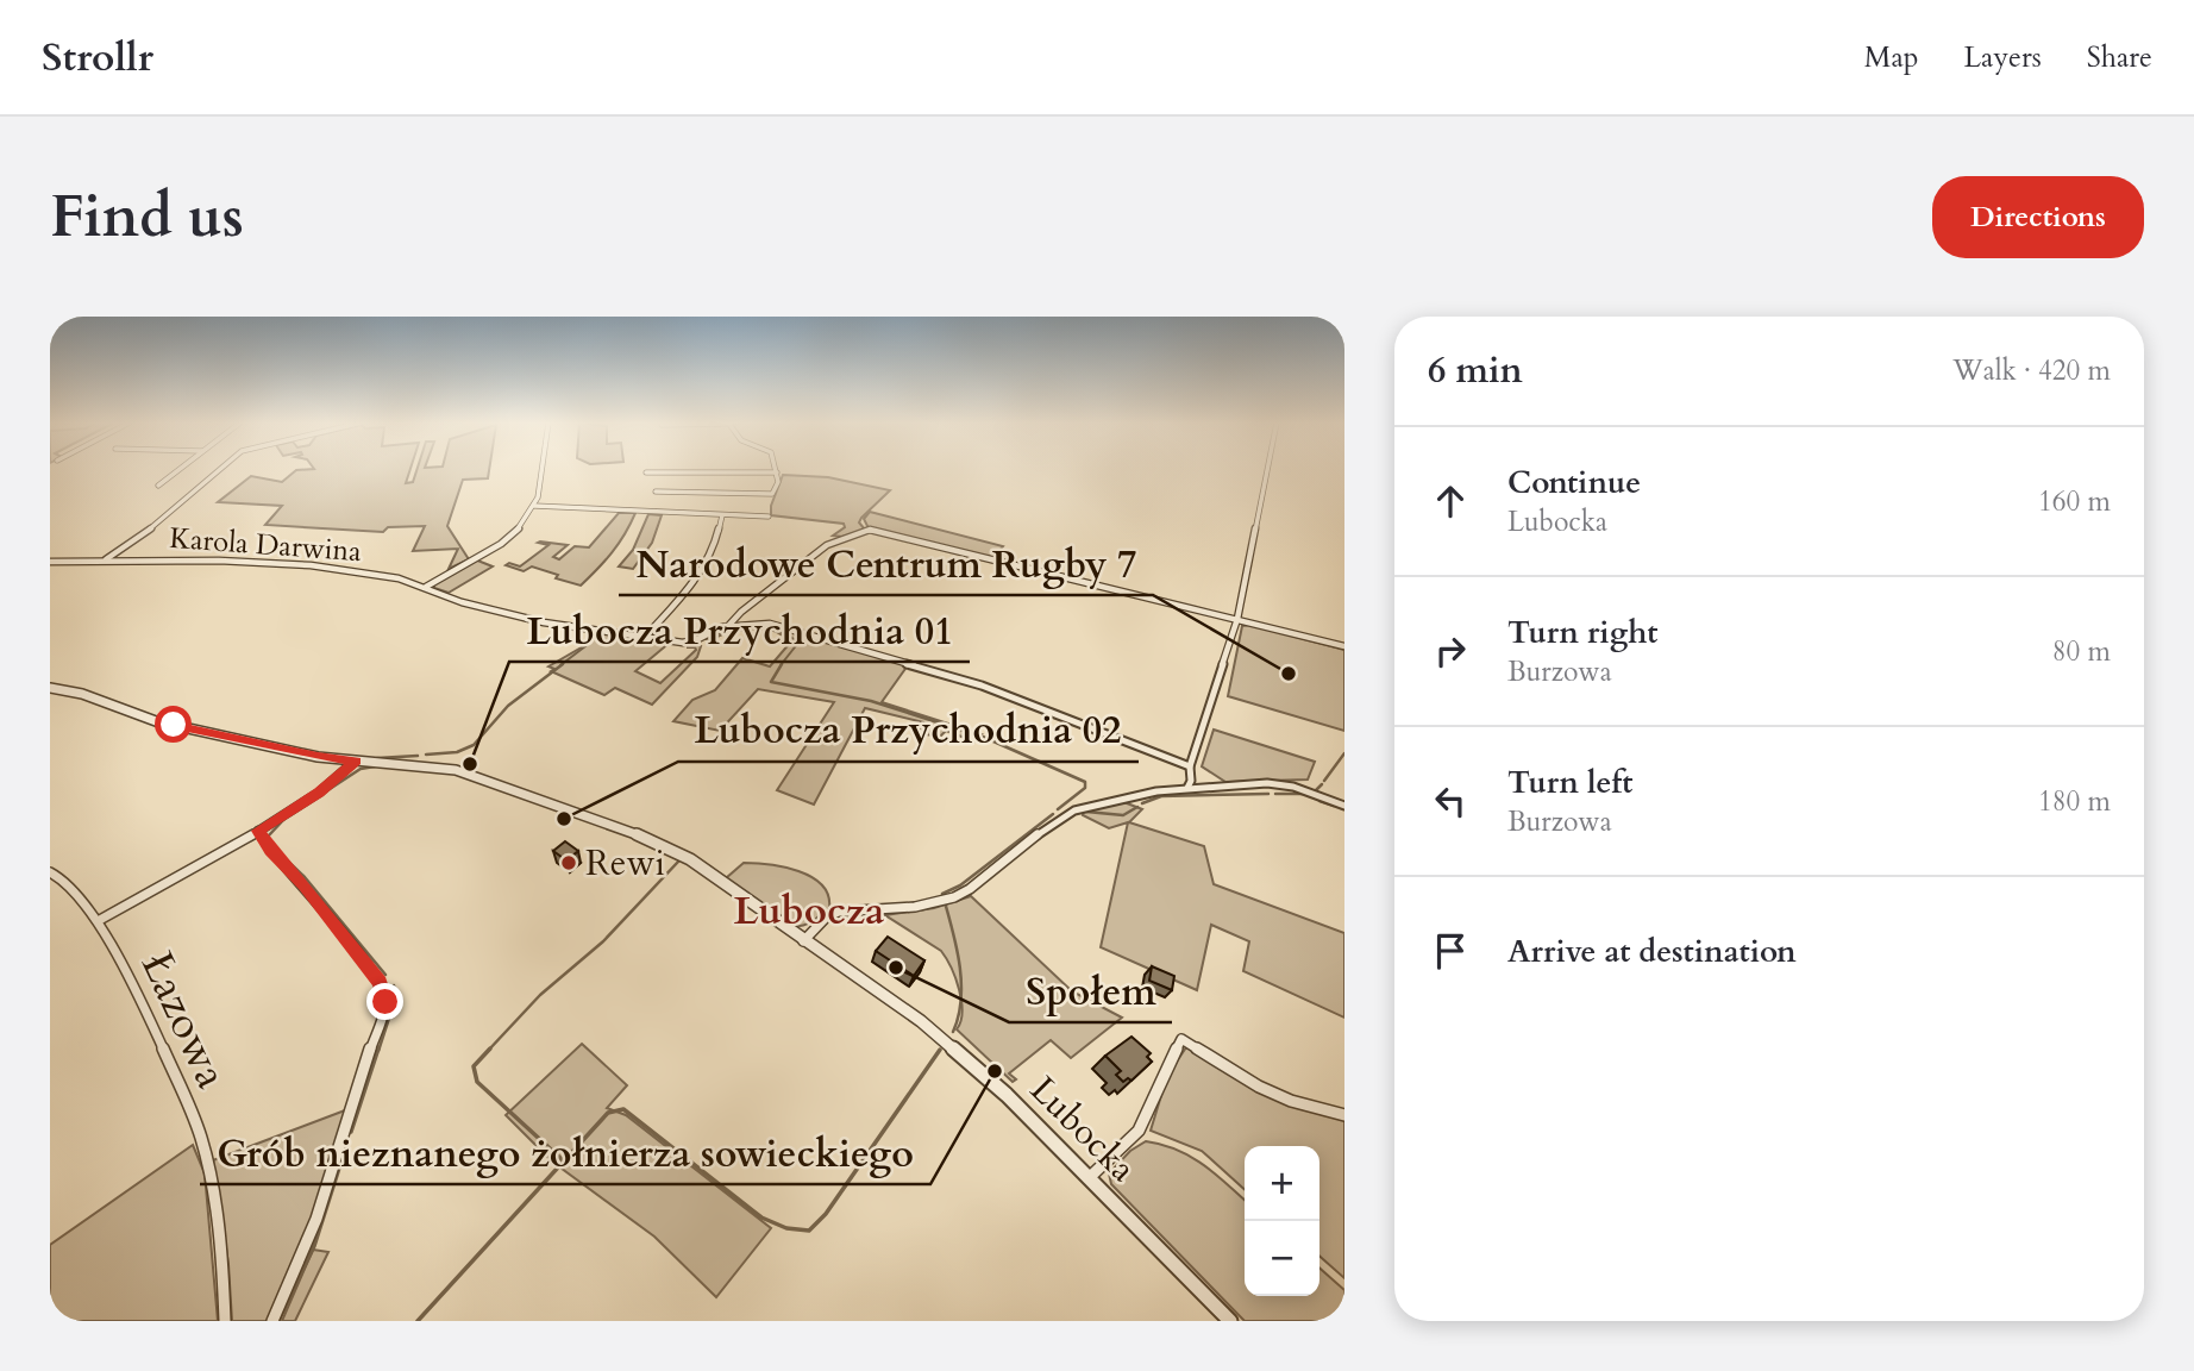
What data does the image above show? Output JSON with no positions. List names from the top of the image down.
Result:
{
  "streets": {
    "street": ["Karola Darwina", "Łazowa", "Lubocka"]
  },
  "districts": ["Lubocza"],
  "places": [
    "Narodowe Centrum Rugby 7",
    "Lubocza Przychodnia 01",
    "Lubocza Przychodnia 02",
    "Rewi",
    "Społem",
    "Grób nieznanego żołnierza sowieckiego"
  ],
  "page": {
    "header": "Strollr",
    "nav": ["Map", "Layers", "Share"],
    "buttons": "Directions",
    "title": "Find us",
    "heading": ["6 min", "Walk · 420 m"],
    "list": [
      ["Continue", "Lubocka", "160 m"],
      ["Turn right", "Burzowa", "80 m"],
      ["Turn left", "Burzowa", "180 m"],
      "Arrive at destination"
    ],
    "map_buttons": ["+", "−"]
  }
}
